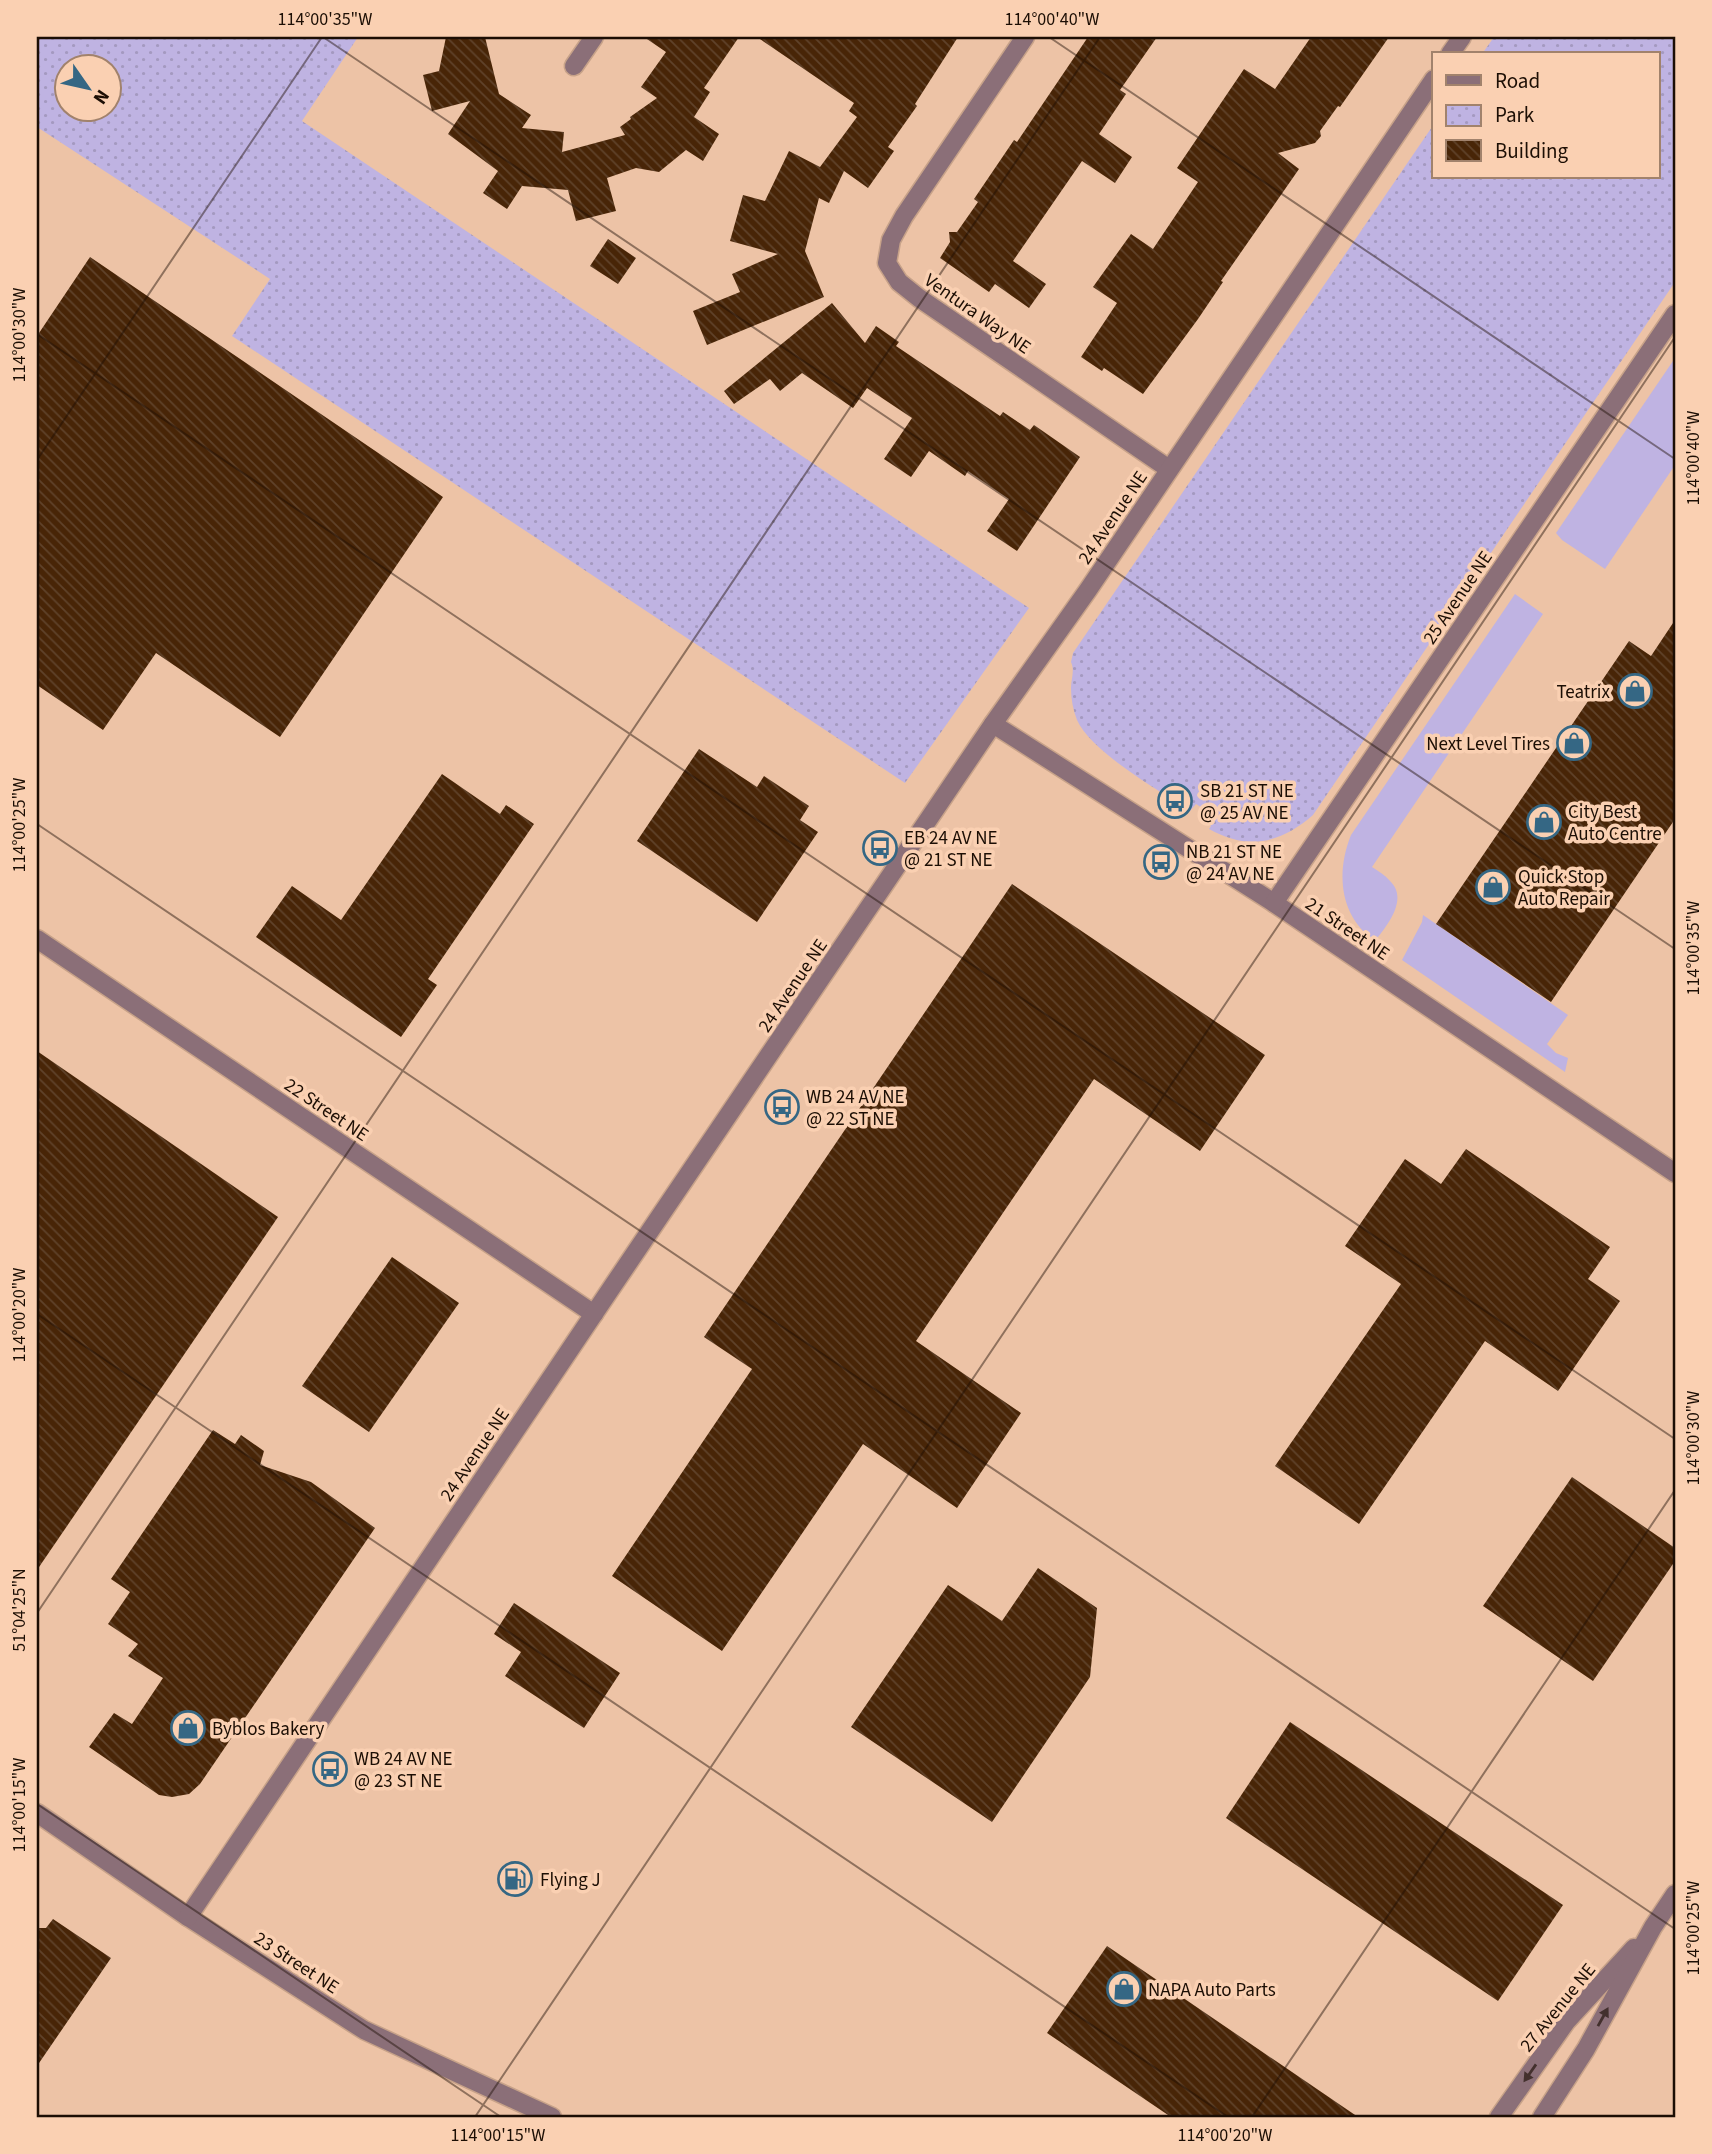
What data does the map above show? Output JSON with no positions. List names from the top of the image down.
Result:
{
  "streets": {
    "street": [
      "Ventura Way NE",
      "24 Avenue NE",
      "25 Avenue NE",
      "21 Street NE",
      "22 Street NE",
      "23 Street NE",
      "27 Avenue NE"
    ]
  },
  "crossings": [
    ["Ventura Way NE", "24 Avenue NE"],
    ["24 Avenue NE", "21 Street NE"],
    ["24 Avenue NE", "22 Street NE"],
    ["24 Avenue NE", "23 Street NE"],
    ["25 Avenue NE", "21 Street NE"]
  ],
  "places": {
    "shop": [
      "Teatrix",
      "Next Level Tires",
      "City Best Auto Centre",
      "Quick Stop Auto Repair",
      "Byblos Bakery",
      "NAPA Auto Parts"
    ],
    "bus stop": [
      "SB 21 ST NE @ 25 AV NE",
      "EB 24 AV NE @ 21 ST NE",
      "NB 21 ST NE @ 24 AV NE",
      "WB 24 AV NE @ 22 ST NE",
      "WB 24 AV NE @ 23 ST NE"
    ],
    "fuel station": ["Flying J"]
  },
  "legend": ["Road", "Park", "Building"],
  "north": "bottom right",
  "coordinates": [
    "114°00'35\"W",
    "114°00'40\"W",
    "114°00'30\"W",
    "114°00'25\"W",
    "114°00'20\"W",
    "51°04'25\"N",
    "114°00'15\"W"
  ]
}
